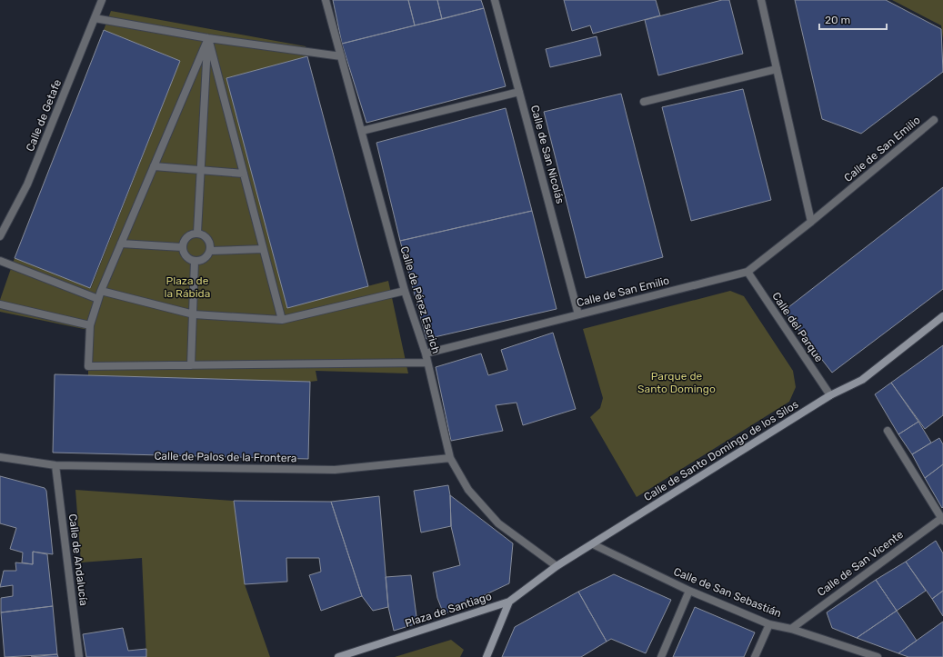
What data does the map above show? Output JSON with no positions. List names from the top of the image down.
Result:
{
  "streets": {
    "street": [
      "Calle de Getafe",
      "Calle de San Emilio",
      "Calle de San Nicolás",
      "Calle de Pérez Escrich",
      "Calle del Parque",
      "Calle de Santo Domingo de los Silos",
      "Calle de Palos de la Frontera",
      "Calle de Andalucía",
      "Calle de San Vicente",
      "Calle de San Sebastián",
      "Plaza de Santiago"
    ]
  },
  "crossings": [
    ["Calle de San Emilio", "Calle de San Nicolás"],
    ["Calle de San Emilio", "Calle de Pérez Escrich"],
    ["Calle de San Emilio", "Calle del Parque"],
    ["Calle de Pérez Escrich", "Calle de Santo Domingo de los Silos"],
    ["Calle de Pérez Escrich", "Calle de Palos de la Frontera"],
    ["Calle del Parque", "Calle de Santo Domingo de los Silos"],
    ["Calle de Santo Domingo de los Silos", "Calle de San Sebastián"],
    ["Calle de Santo Domingo de los Silos", "Plaza de Santiago"],
    ["Calle de Palos de la Frontera", "Calle de Andalucía"],
    ["Calle de San Vicente", "Calle de San Sebastián"]
  ],
  "parks": ["Plaza de la Rábida", "Parque de Santo Domingo"],
  "scale_bar": "20 m"
}
